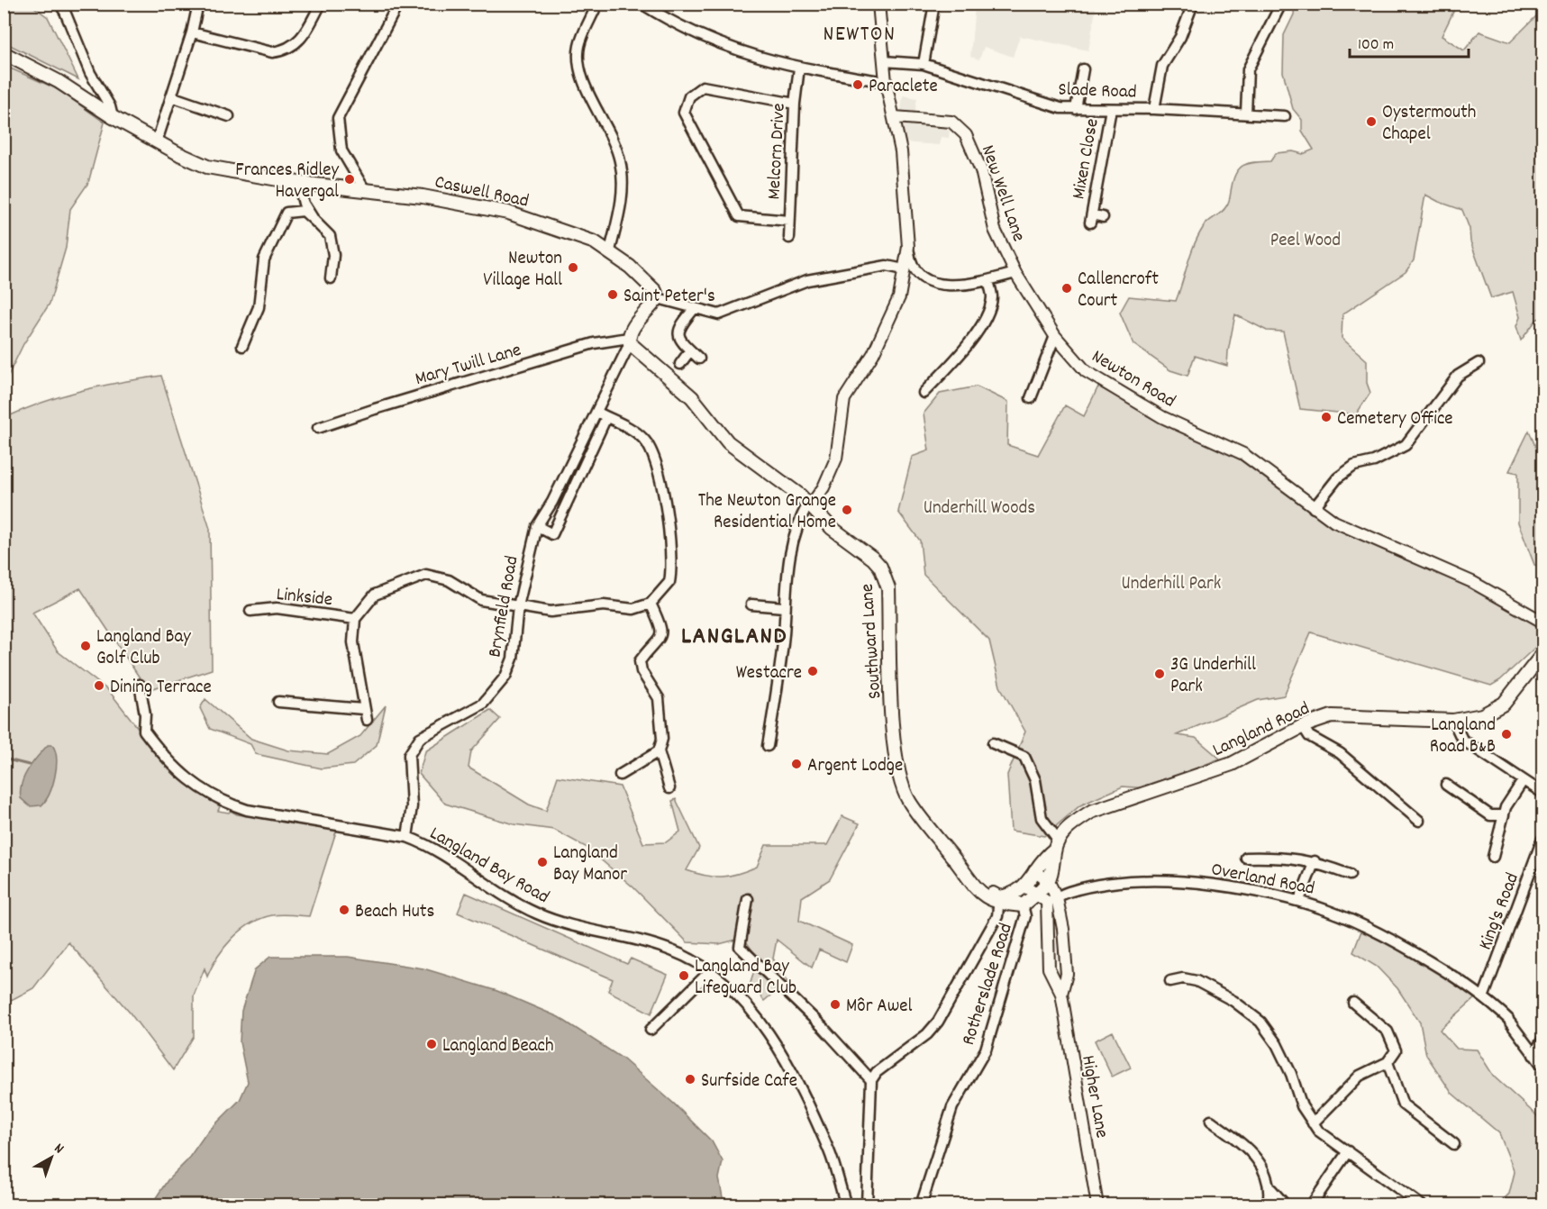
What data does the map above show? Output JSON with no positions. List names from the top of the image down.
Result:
{
  "streets": {
    "main road": ["Caswell Road", "Southward Lane", "Langland Road"],
    "street": [
      "Slade Road",
      "Melcorn Drive",
      "Mixen Close",
      "New Well Lane",
      "Mary Twill Lane",
      "Newton Road",
      "Linkside",
      "Brynfield Road",
      "Langland Bay Road",
      "Overland Road",
      "King's Road",
      "Rotherslade Road",
      "Higher Lane"
    ]
  },
  "crossings": [
    ["Slade Road", "Mixen Close"],
    ["New Well Lane", "Newton Road"],
    ["Mary Twill Lane", "Brynfield Road"],
    ["Brynfield Road", "Langland Bay Road"],
    ["Southward Lane", "Langland Road"],
    ["Langland Road", "Higher Lane"],
    ["Overland Road", "King's Road"],
    ["Overland Road", "Higher Lane"]
  ],
  "districts": ["NEWTON", "LANGLAND"],
  "parks": ["Peel Wood", "Underhill Woods", "Underhill Park"],
  "places": [
    "Paraclete",
    "Oystermouth Chapel",
    "Frances Ridley Havergal",
    "Newton Village Hall",
    "Callencroft Court",
    "Saint Peter's",
    "Cemetery Office",
    "The Newton Grange Residential Home",
    "Langland Bay Golf Club",
    "Westacre",
    "3G Underhill Park",
    "Dining Terrace",
    "Langland Road B&B",
    "Argent Lodge",
    "Langland Bay Manor",
    "Beach Huts",
    "Langland Bay Lifeguard Club",
    "Môr Awel",
    "Langland Beach",
    "Surfside Cafe"
  ],
  "scale_bar": "100 m",
  "north": "top right"
}
